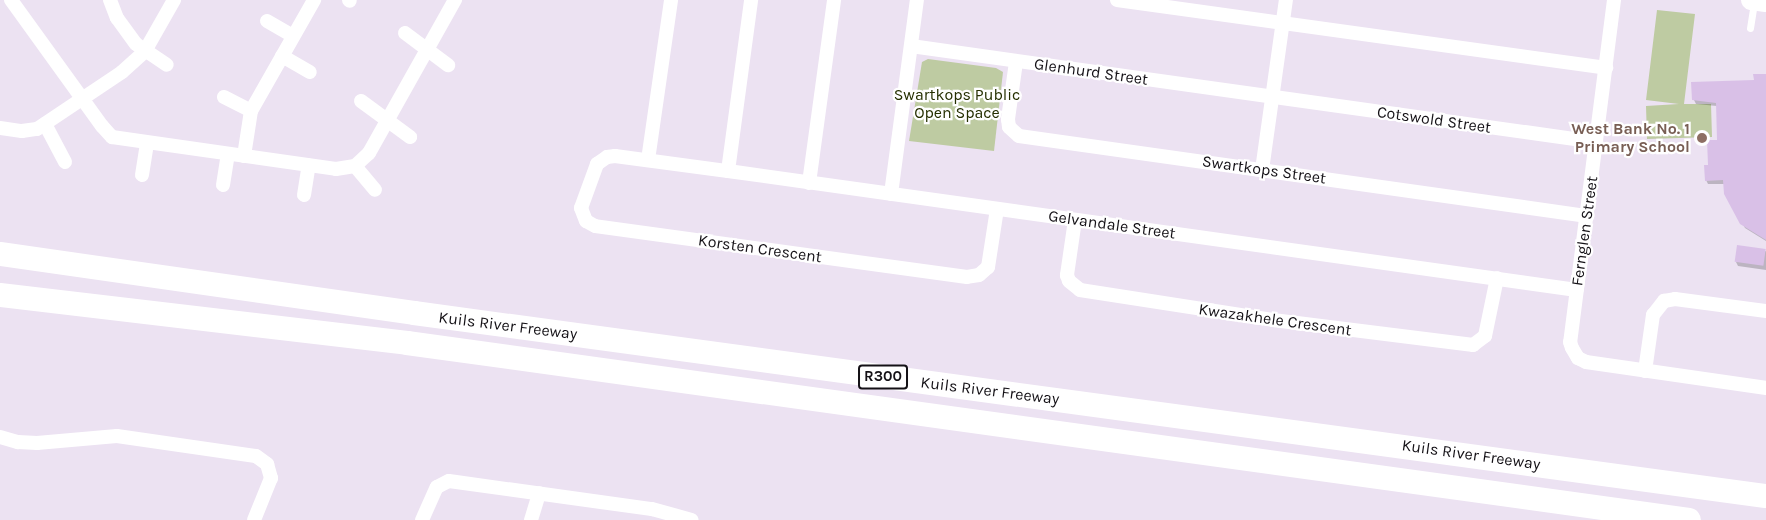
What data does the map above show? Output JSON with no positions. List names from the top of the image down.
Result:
{
  "streets": {
    "highway": ["Kuils River Freeway", "R300"],
    "street": [
      "Glenhurd Street",
      "Cotswold Street",
      "Swartkops Street",
      "Gelvandale Street",
      "Fernglen Street",
      "Korsten Crescent",
      "Kwazakhele Crescent"
    ]
  },
  "crossings": [
    ["Glenhurd Street", "Cotswold Street"],
    ["Glenhurd Street", "Swartkops Street"],
    ["Cotswold Street", "Fernglen Street"],
    ["Swartkops Street", "Fernglen Street"],
    ["Gelvandale Street", "Fernglen Street"],
    ["Gelvandale Street", "Korsten Crescent"],
    ["Gelvandale Street", "Kwazakhele Crescent"]
  ],
  "parks": ["Swartkops Public Open Space"],
  "places": ["West Bank No. 1 Primary School"]
}
